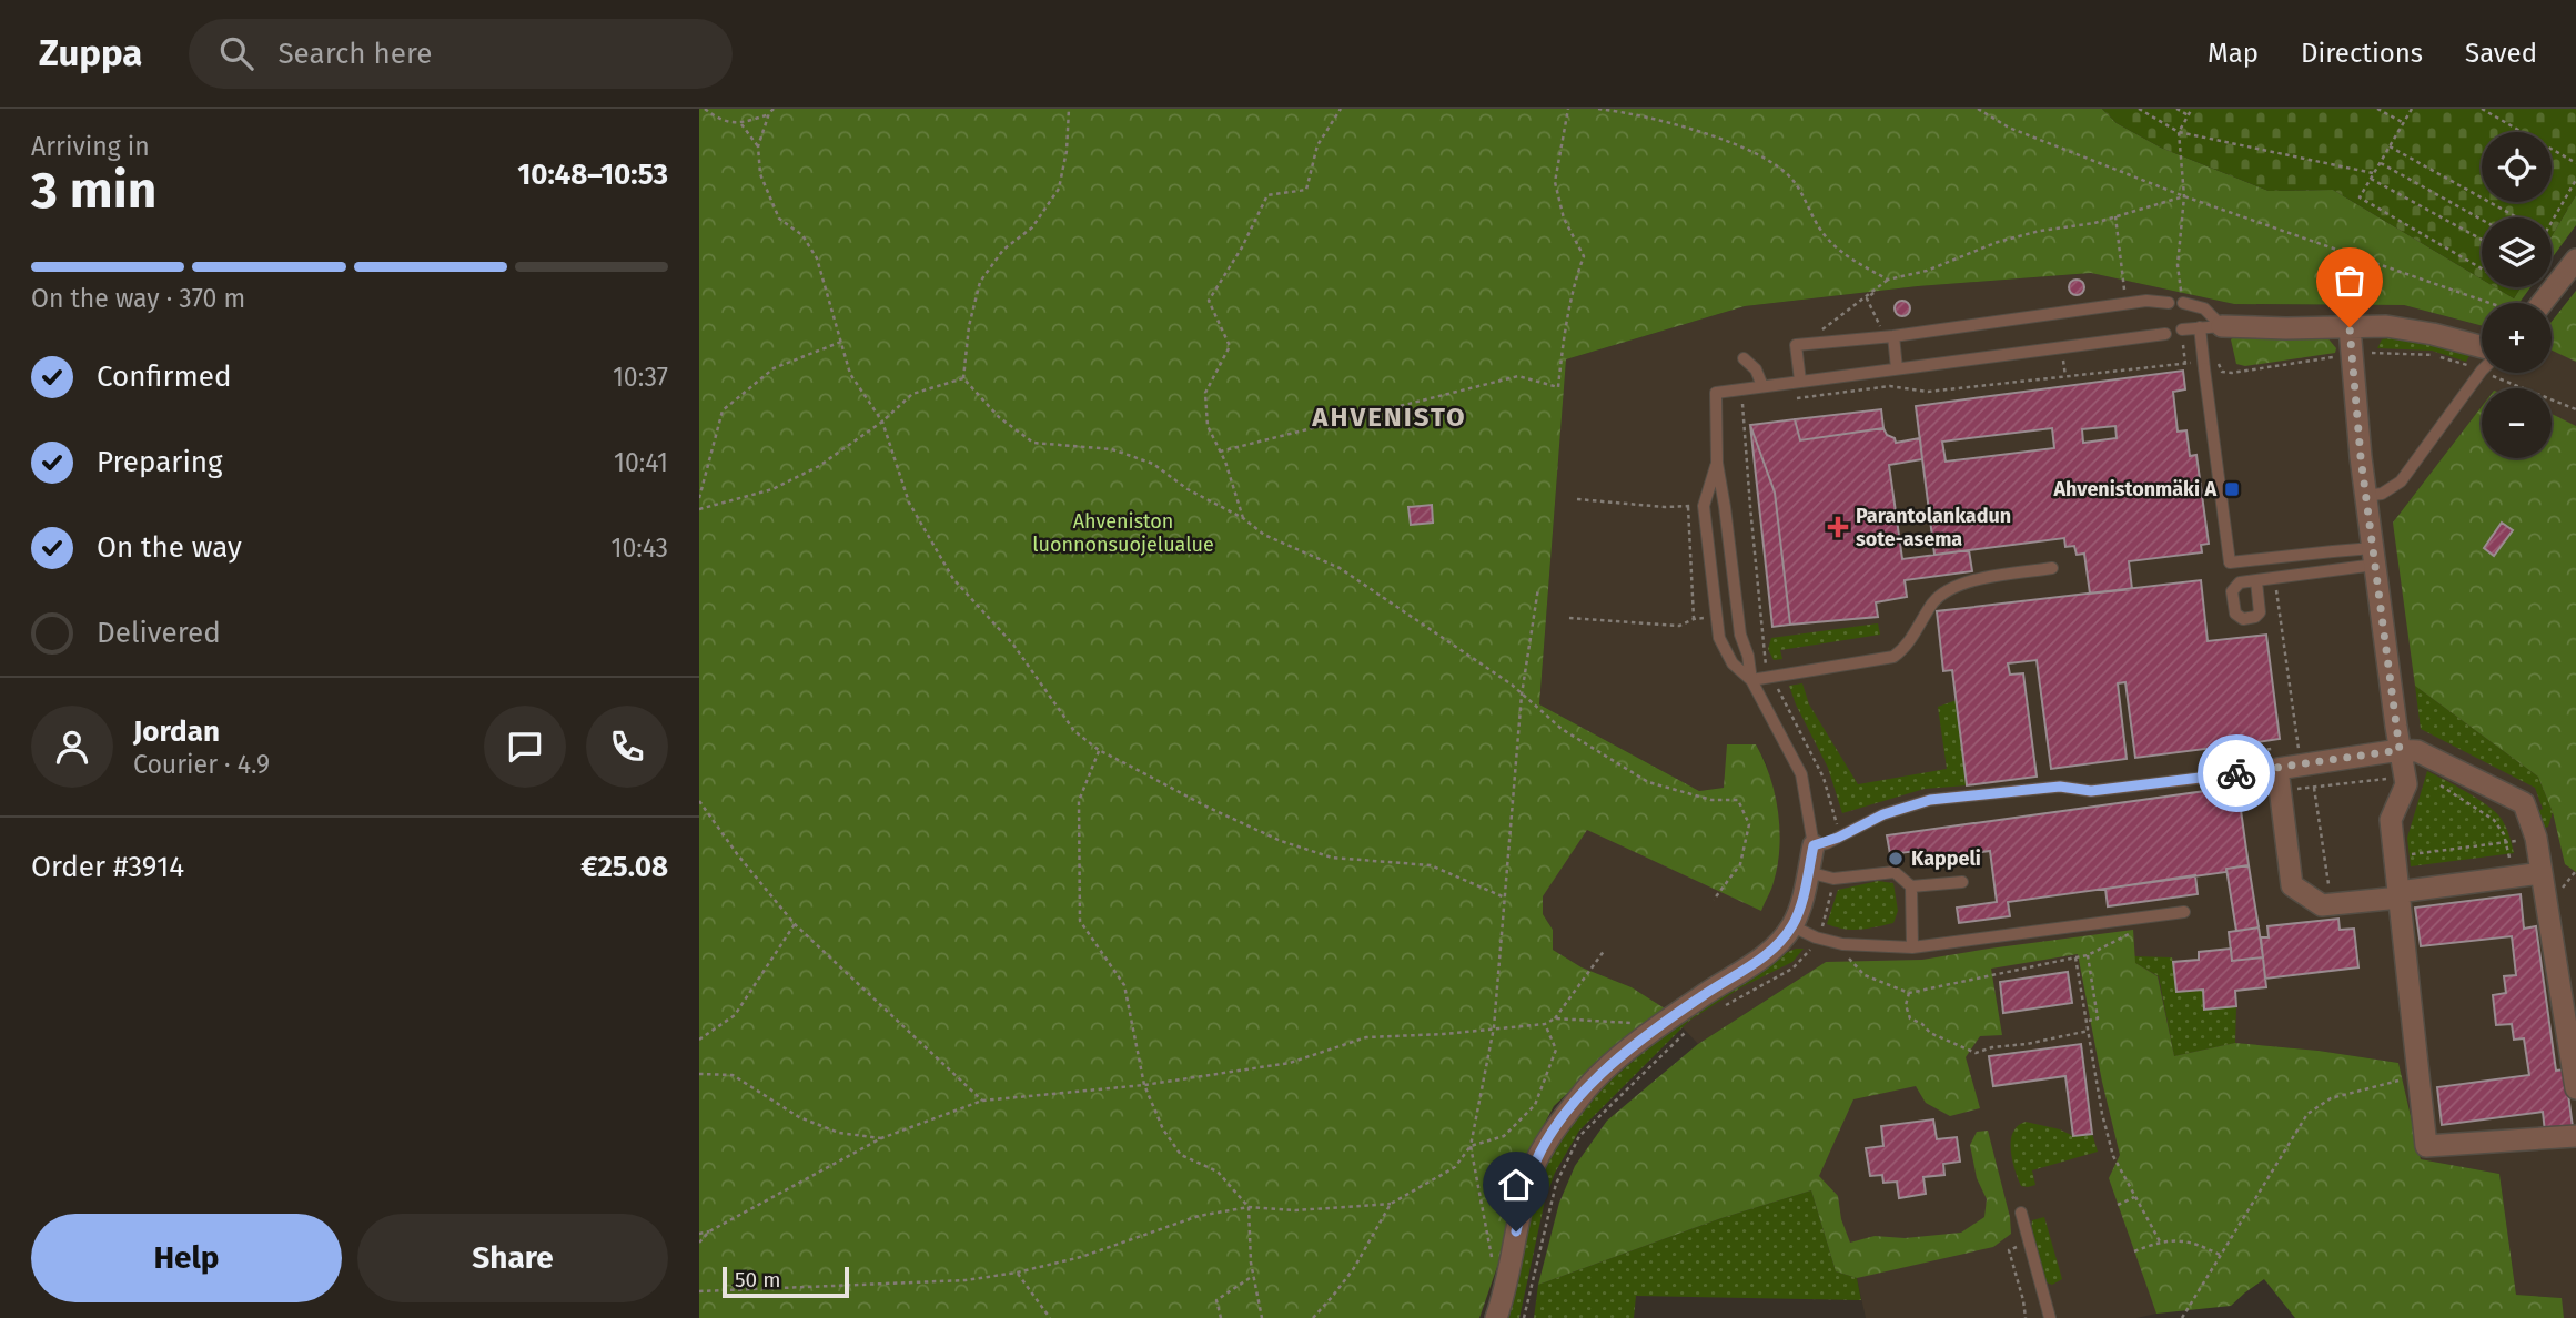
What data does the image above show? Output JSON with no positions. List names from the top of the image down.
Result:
{
  "districts": ["AHVENISTO"],
  "parks": ["Ahveniston luonnonsuojelualue"],
  "places": {
    "transit": ["Ahvenistonmäki A"],
    "health": ["Parantolankadun sote-asema"],
    "other": ["Kappeli"]
  },
  "scale_bar": "50 m",
  "page": {
    "header": "Zuppa",
    "search": "Search here",
    "nav": ["Map", "Directions", "Saved"],
    "heading": ["3 min", "Arriving in", "10:48–10:53"],
    "panel": [
      "Jordan",
      "Courier · 4.9",
      "Order #3914",
      "€25.08"
    ],
    "map_buttons": ["+", "−"],
    "bar": "On the way · 370 m",
    "list": [
      ["Confirmed", "10:37"],
      ["Preparing", "10:41"],
      ["On the way", "10:43"],
      "Delivered"
    ],
    "buttons": ["Help", "Share"],
    "scale": "50 m"
  }
}
